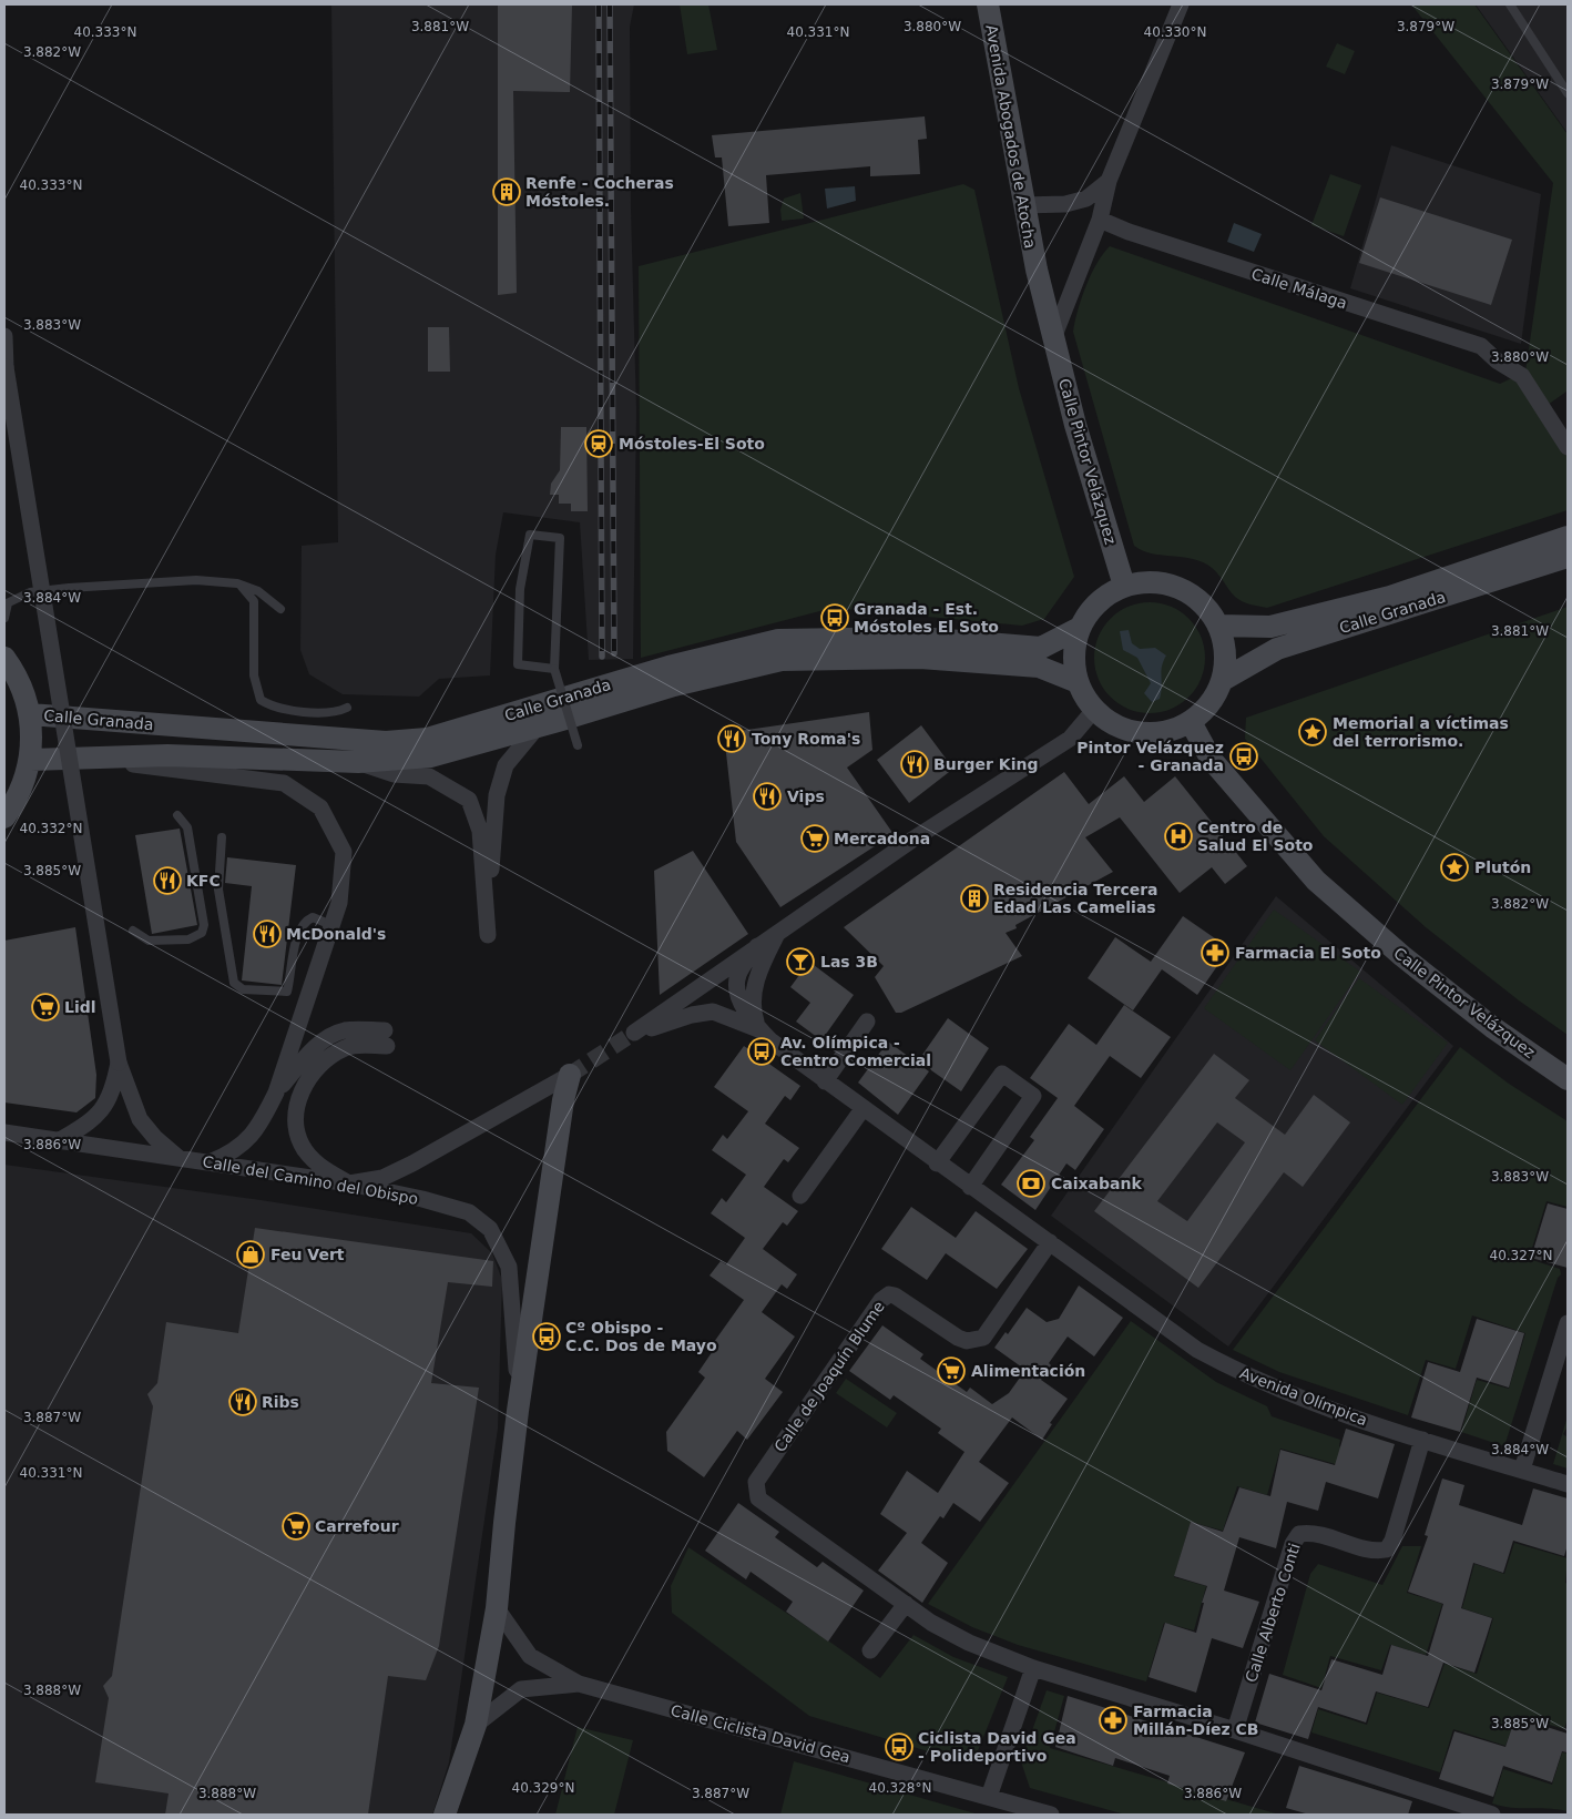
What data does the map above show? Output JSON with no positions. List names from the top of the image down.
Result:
{
  "streets": {
    "street": [
      "Avenida Abogados de Atocha",
      "Calle Málaga",
      "Calle Pintor Velázquez",
      "Calle Granada",
      "Calle del Camino del Obispo",
      "Calle de Joaquín Blume",
      "Avenida Olímpica",
      "Calle Alberto Conti",
      "Calle Ciclista David Gea"
    ]
  },
  "crossings": [
    ["Avenida Abogados de Atocha", "Calle Pintor Velázquez"],
    ["Calle Pintor Velázquez", "Calle Granada"],
    ["Calle de Joaquín Blume", "Avenida Olímpica"],
    ["Calle de Joaquín Blume", "Calle Alberto Conti"],
    ["Avenida Olímpica", "Calle Alberto Conti"]
  ],
  "places": {
    "building": ["Renfe - Cocheras Móstoles.", "Residencia Tercera Edad Las Camelias"],
    "station": ["Móstoles-El Soto"],
    "bus stop": [
      "Granada - Est. Móstoles El Soto",
      "Pintor Velázquez - Granada",
      "Av. Olímpica - Centro Comercial",
      "Cº Obispo - C.C. Dos de Mayo",
      "Ciclista David Gea - Polideportivo"
    ],
    "place": ["Memorial a víctimas del terrorismo.", "Plutón"],
    "restaurant": [
      "Tony Roma's",
      "Burger King",
      "Vips",
      "KFC",
      "McDonald's",
      "Ribs"
    ],
    "hospital": ["Centro de Salud El Soto"],
    "supermarket": [
      "Mercadona",
      "Lidl",
      "Alimentación",
      "Carrefour"
    ],
    "pharmacy": ["Farmacia El Soto", "Farmacia Millán-Díez CB"],
    "bar": ["Las 3B"],
    "bank": ["Caixabank"],
    "shop": ["Feu Vert"]
  },
  "coordinates": [
    "3.881°W",
    "3.880°W",
    "3.879°W",
    "40.331°N",
    "40.333°N",
    "40.330°N",
    "3.882°W",
    "3.883°W",
    "3.884°W",
    "40.332°N",
    "3.885°W",
    "3.886°W",
    "40.327°N",
    "3.887°W",
    "3.888°W",
    "40.329°N",
    "40.328°N"
  ]
}
